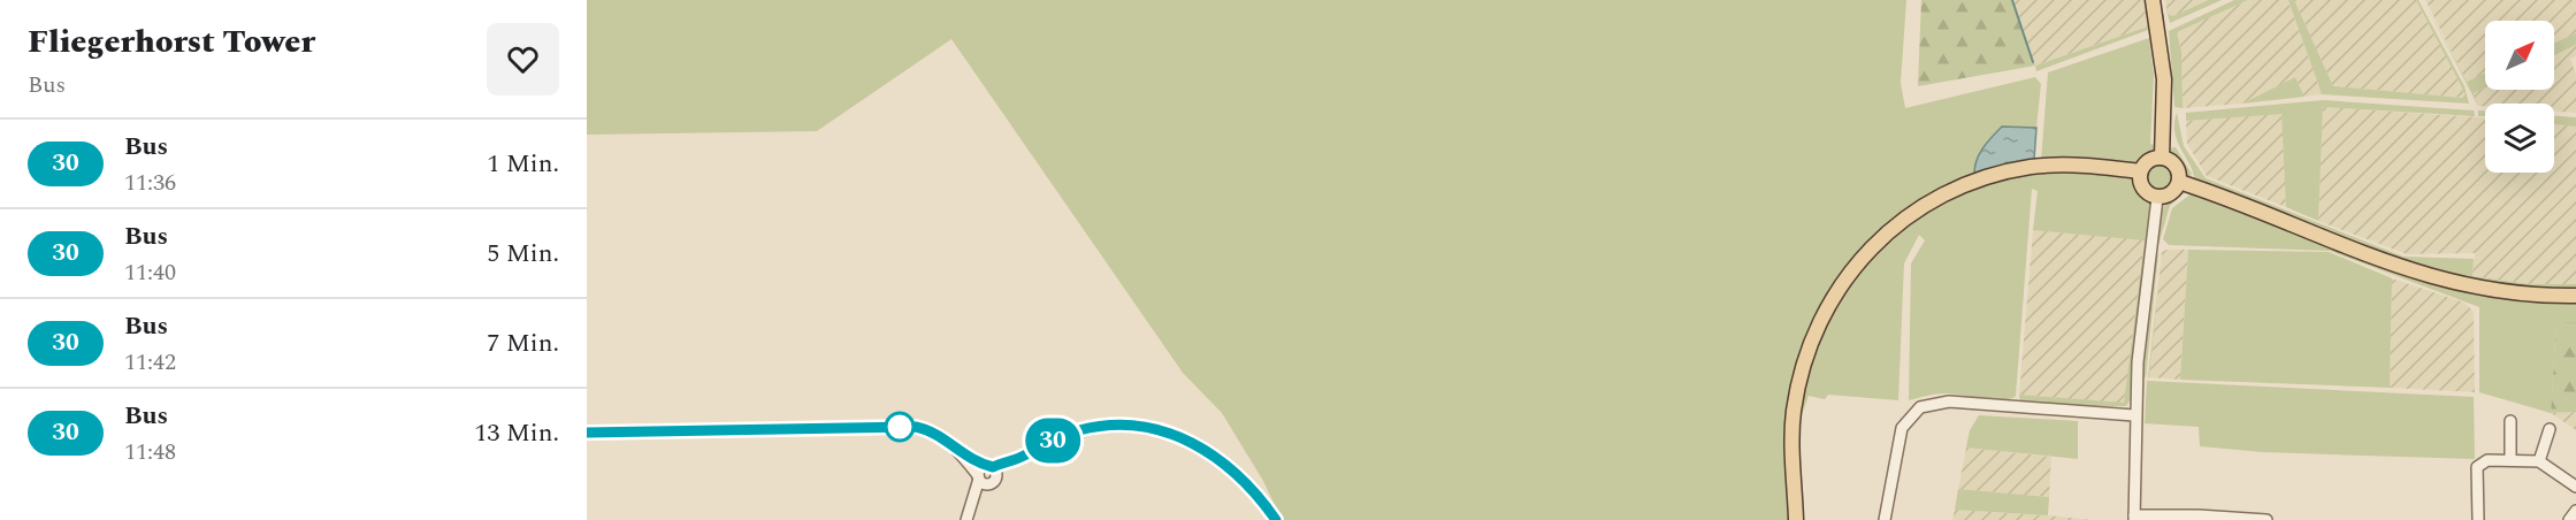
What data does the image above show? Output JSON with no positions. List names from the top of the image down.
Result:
{
  "lines": ["bus line 30"],
  "north": "top right",
  "page": {
    "heading": ["Fliegerhorst Tower", "Bus"],
    "on_map": "30",
    "list": [
      {
        "mark": "30",
        "name": "Bus",
        "note": "11:36",
        "value": "1 Min."
      },
      {
        "mark": "30",
        "name": "Bus",
        "note": "11:40",
        "value": "5 Min."
      },
      {
        "mark": "30",
        "name": "Bus",
        "note": "11:42",
        "value": "7 Min."
      },
      {
        "mark": "30",
        "name": "Bus",
        "note": "11:48",
        "value": "13 Min."
      }
    ]
  }
}
